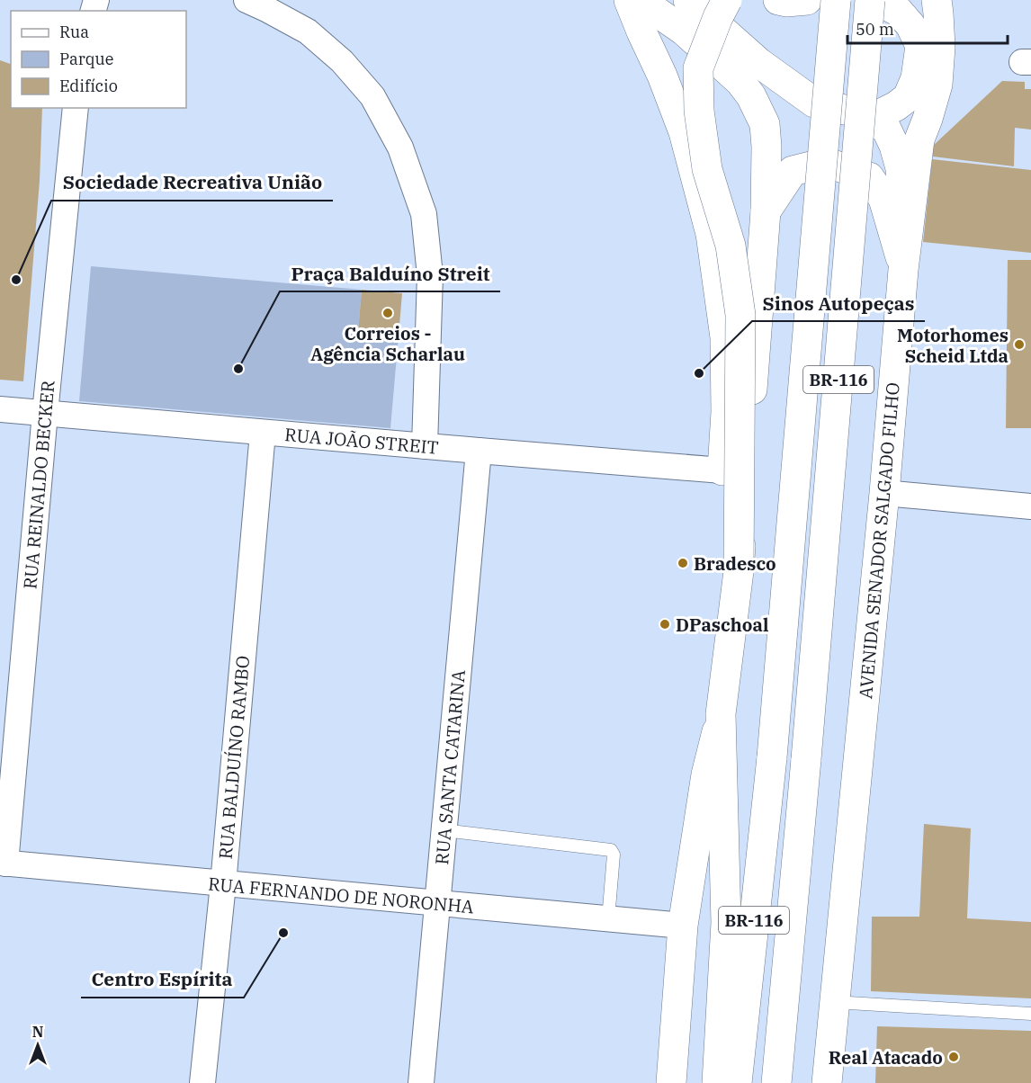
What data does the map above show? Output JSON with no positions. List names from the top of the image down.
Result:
{
  "streets": {
    "main road": ["BR-116", "AVENIDA SENADOR SALGADO FILHO"],
    "street": [
      "RUA JOÃO STREIT",
      "RUA REINALDO BECKER",
      "RUA BALDUÍNO RAMBO",
      "RUA SANTA CATARINA",
      "RUA FERNANDO DE NORONHA"
    ]
  },
  "crossings": [
    ["RUA JOÃO STREIT", "RUA REINALDO BECKER"],
    ["RUA JOÃO STREIT", "RUA BALDUÍNO RAMBO"],
    ["RUA JOÃO STREIT", "RUA SANTA CATARINA"],
    ["RUA REINALDO BECKER", "RUA FERNANDO DE NORONHA"],
    ["RUA BALDUÍNO RAMBO", "RUA FERNANDO DE NORONHA"],
    ["RUA SANTA CATARINA", "RUA FERNANDO DE NORONHA"]
  ],
  "places": [
    "Sociedade Recreativa União",
    "Correios - Agência Scharlau",
    "Motorhomes Scheid Ltda",
    "Praça Balduíno Streit",
    "Sinos Autopeças",
    "Bradesco",
    "DPaschoal",
    "Centro Espírita",
    "Real Atacado"
  ],
  "legend": ["Rua", "Parque", "Edifício"],
  "scale_bar": "50 m",
  "north": "top"
}
